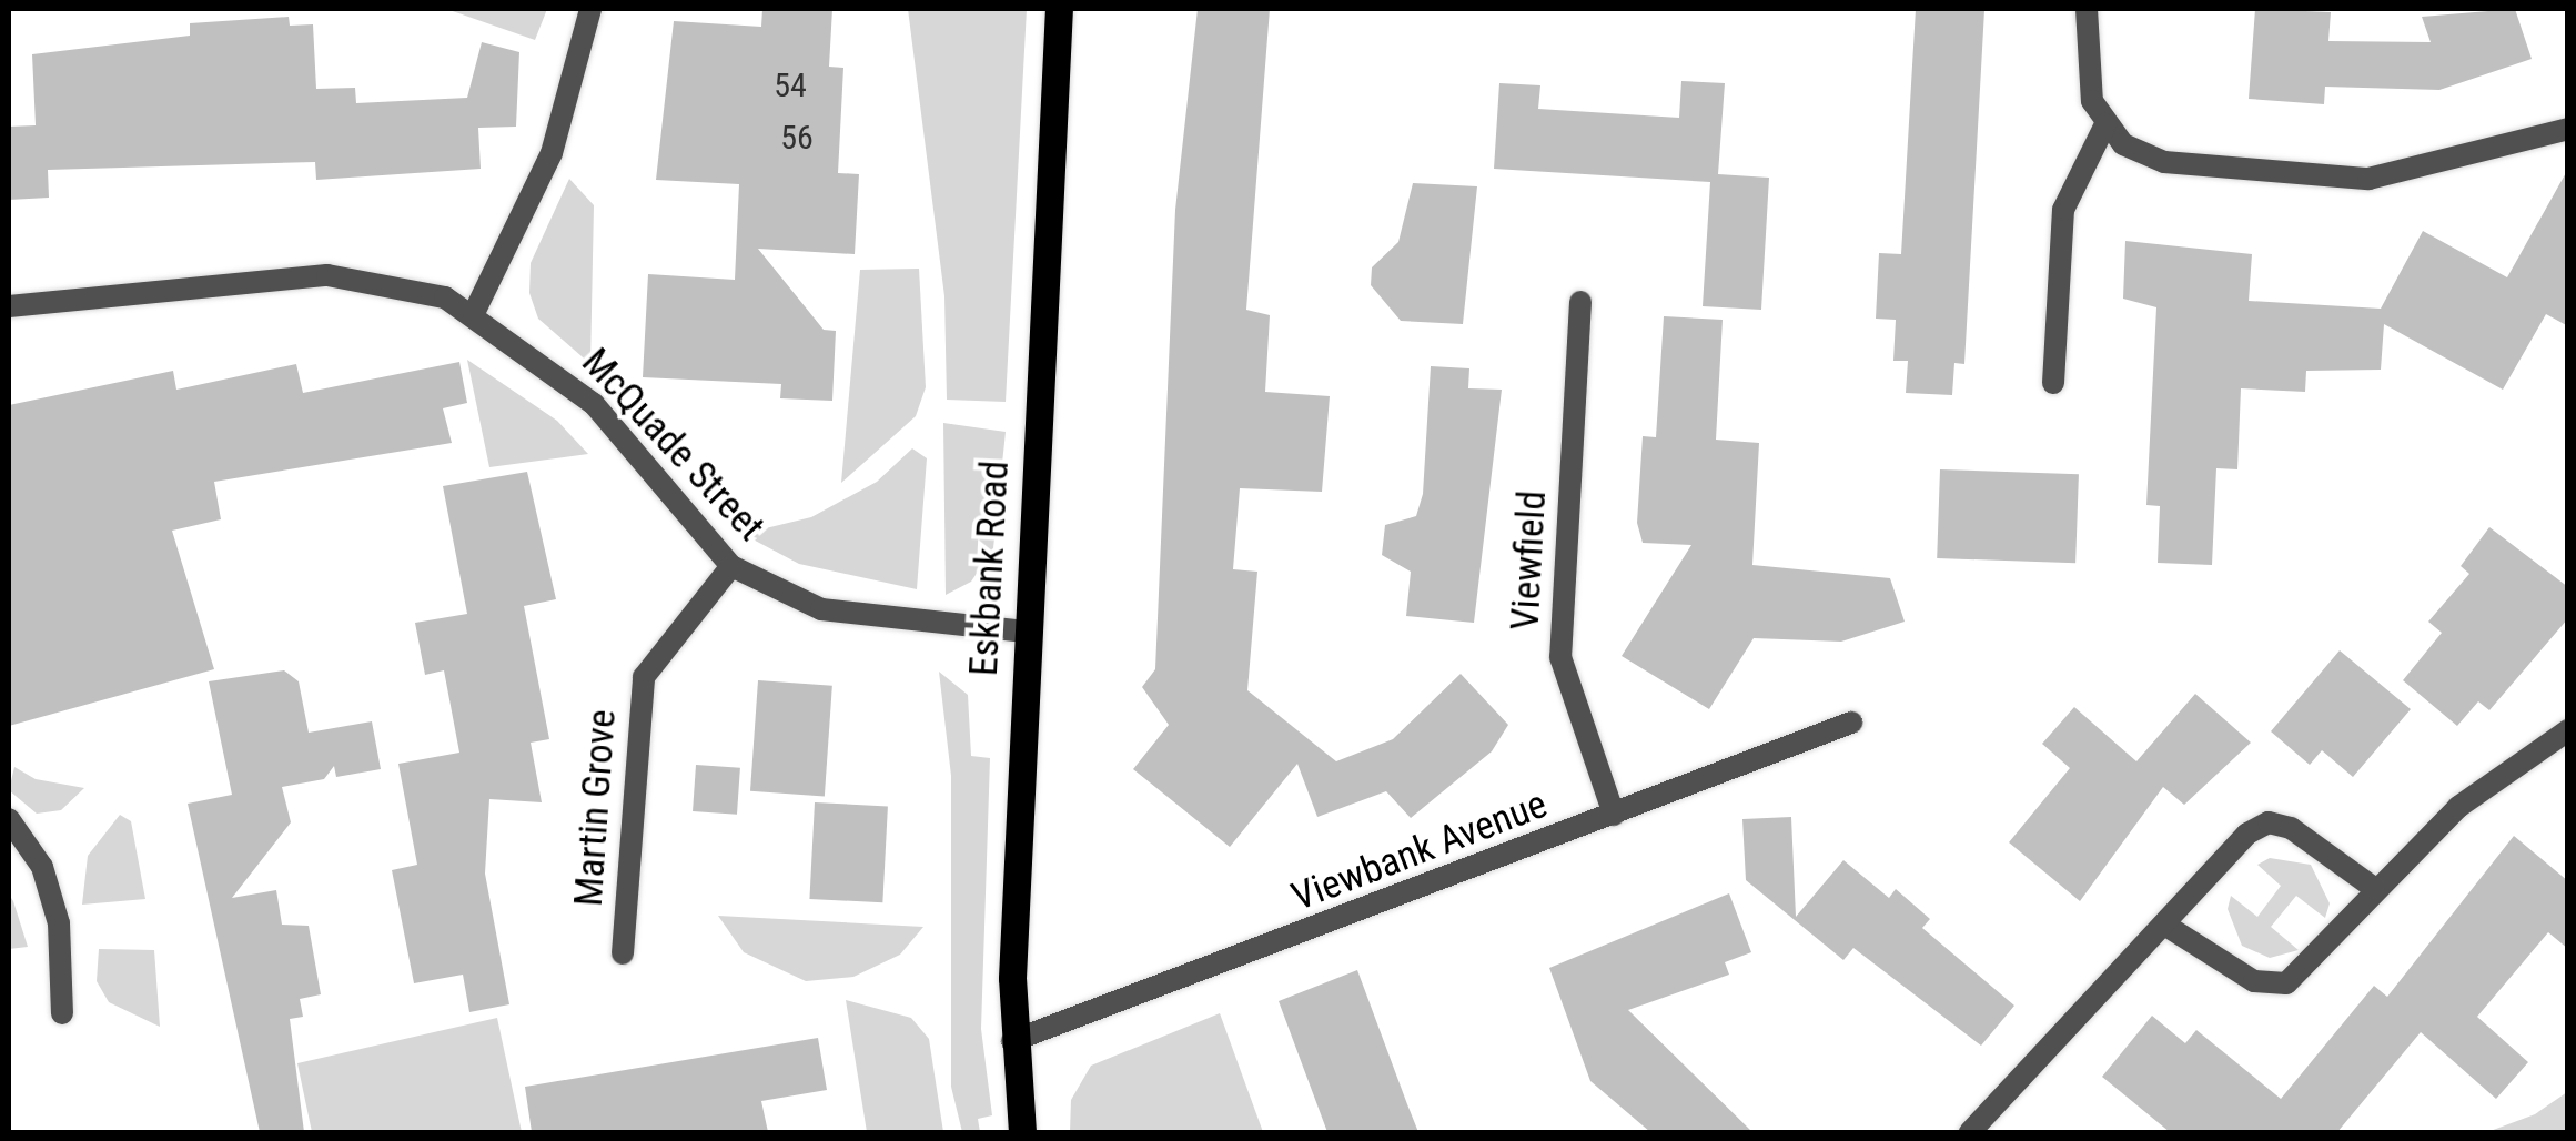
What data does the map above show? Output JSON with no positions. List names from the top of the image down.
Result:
{
  "streets": {
    "main road": ["Eskbank Road"],
    "street": [
      "McQuade Street",
      "Viewfield",
      "Martin Grove",
      "Viewbank Avenue"
    ]
  },
  "crossings": [
    ["McQuade Street", "Eskbank Road"],
    ["McQuade Street", "Martin Grove"],
    ["Viewfield", "Viewbank Avenue"],
    ["Eskbank Road", "Viewbank Avenue"]
  ],
  "house_numbers": ["54", "56"]
}
